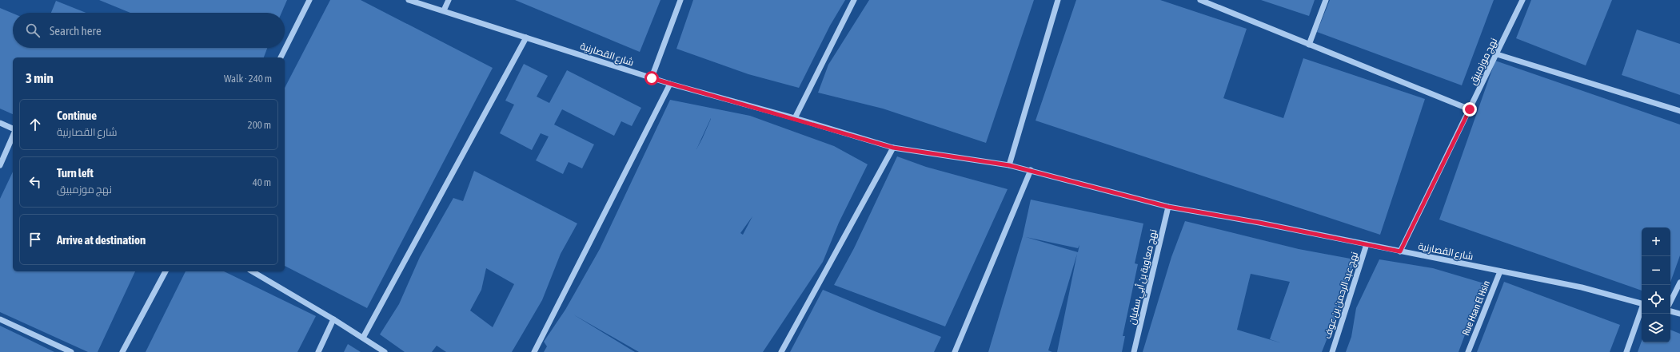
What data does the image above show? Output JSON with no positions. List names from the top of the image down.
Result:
{
  "streets": {
    "street": [
      "شارع القصارنية",
      "نهج موزمبيق",
      "نهج معاوية بن أبي سفيان",
      "نهج عبد الرحمن بن عوف",
      "Rue Hsan El Hsin"
    ]
  },
  "crossings": [
    ["شارع القصارنية", "نهج موزمبيق"],
    ["شارع القصارنية", "نهج معاوية بن أبي سفيان"],
    ["شارع القصارنية", "نهج عبد الرحمن بن عوف"],
    ["شارع القصارنية", "Rue Hsan El Hsin"]
  ],
  "page": {
    "search": "Search here",
    "heading": ["3 min", "Walk · 240 m"],
    "list": [
      ["Continue", "شارع القصارنية", "200 m"],
      ["Turn left", "نهج موزمبيق", "40 m"],
      "Arrive at destination"
    ],
    "map_buttons": ["+", "−"]
  }
}
